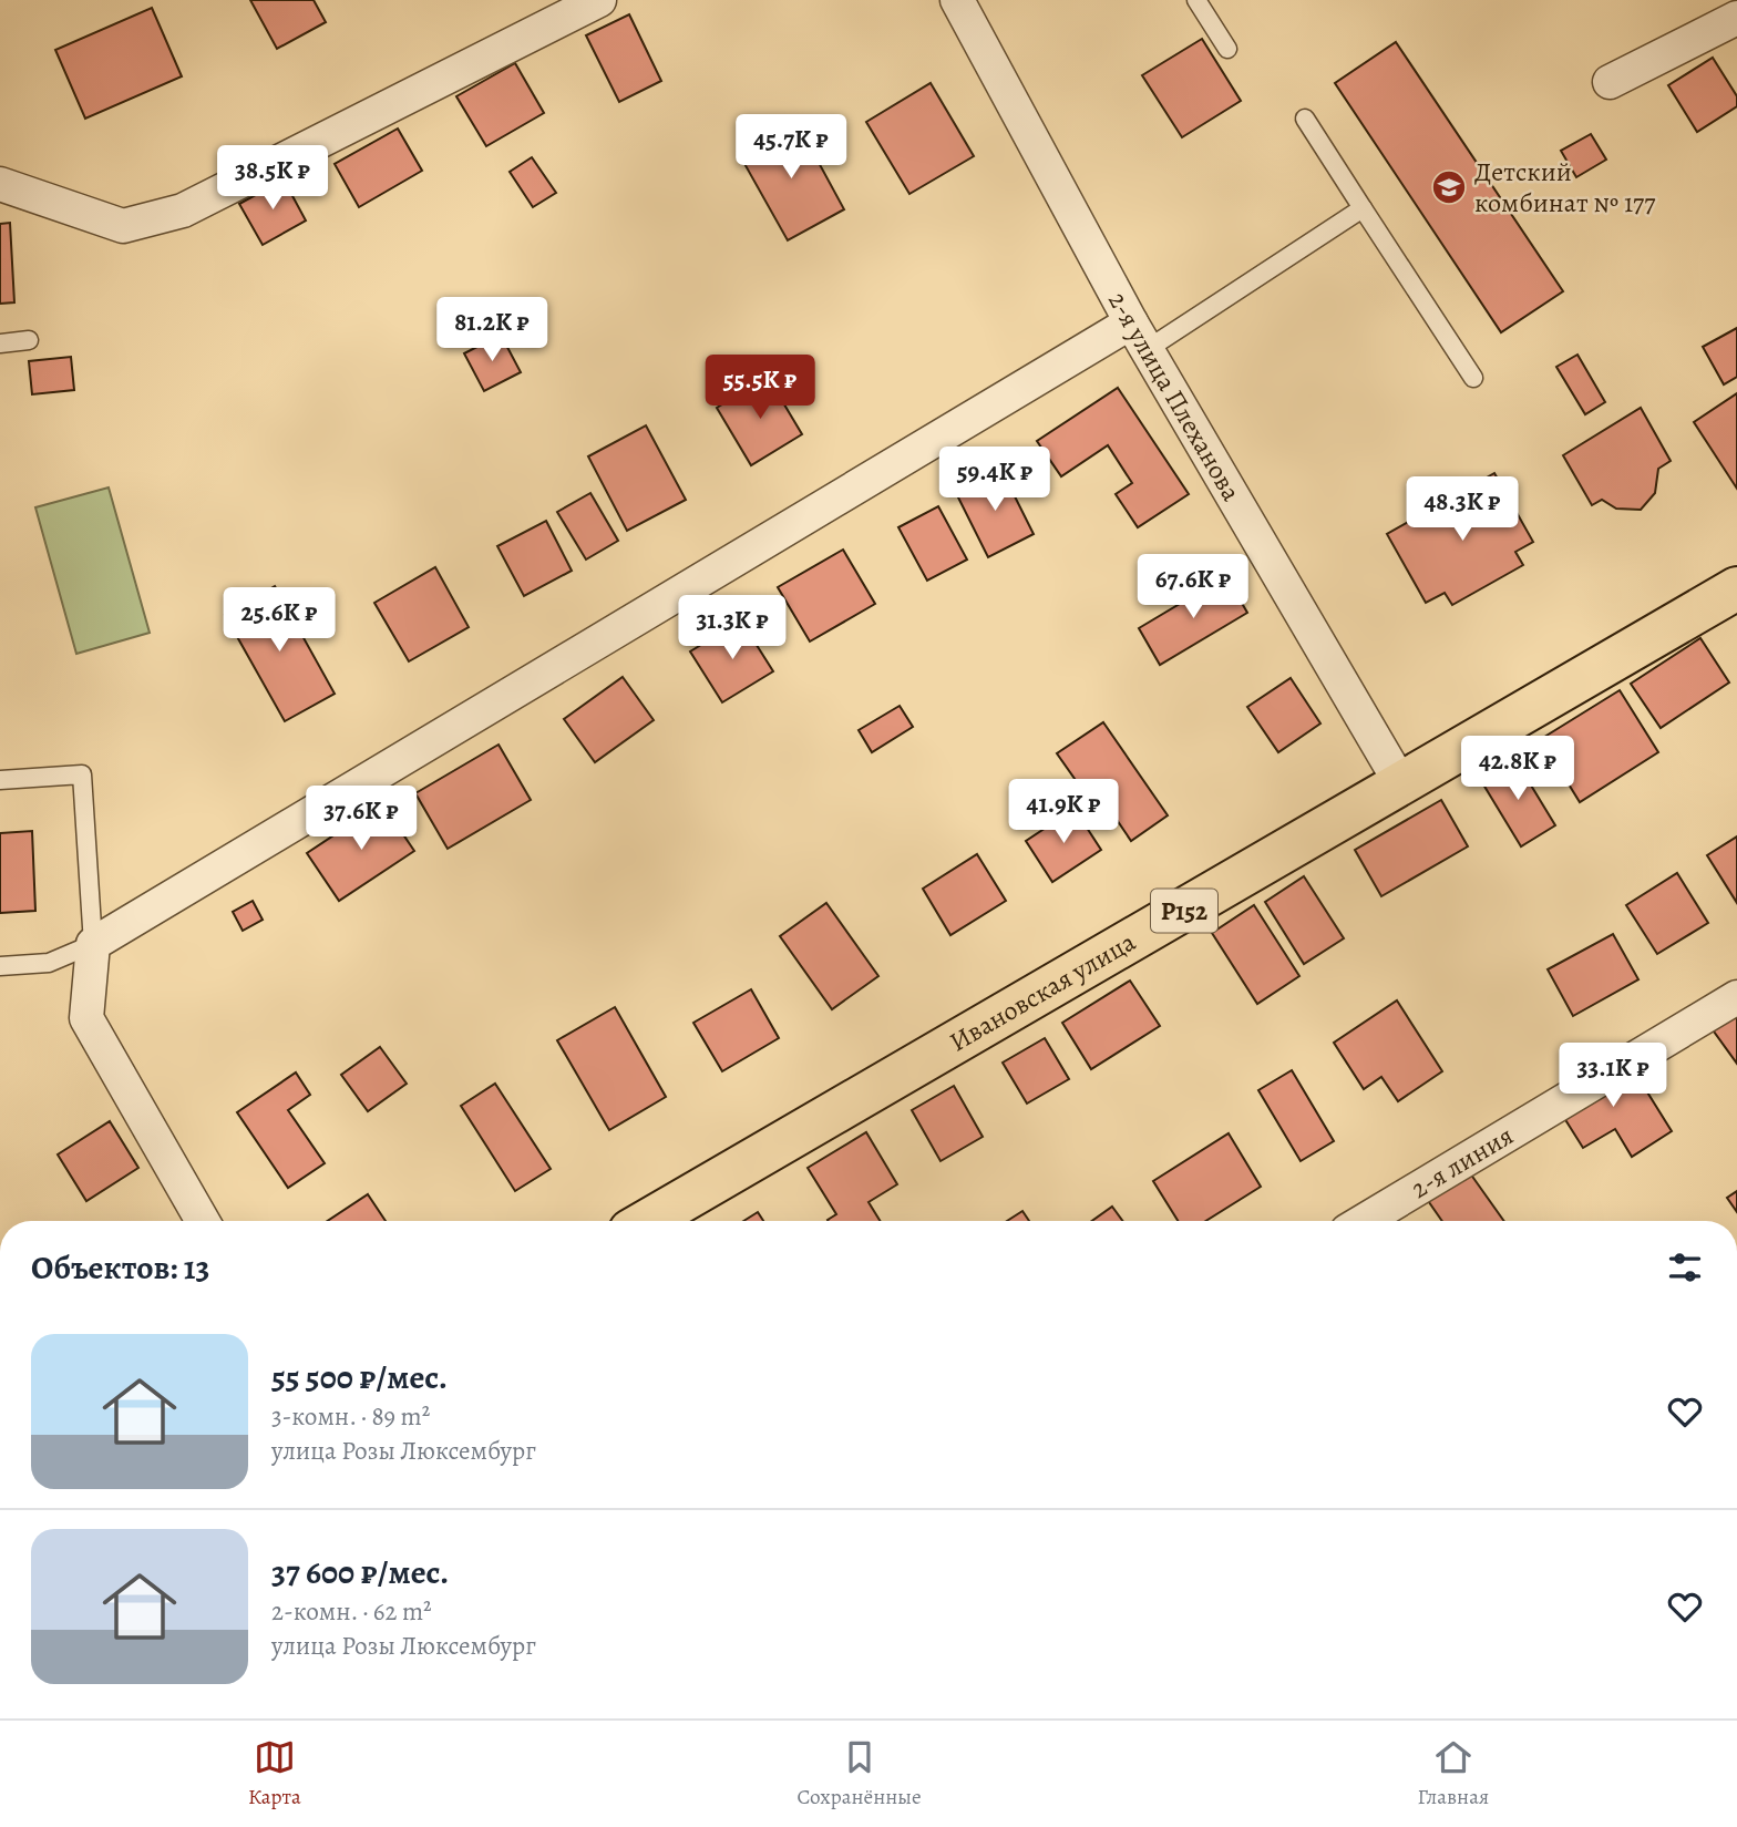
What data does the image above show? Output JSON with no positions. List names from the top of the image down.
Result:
{
  "streets": {
    "main road": ["Р152", "Ивановская улица"],
    "street": ["2-я улица Плеханова", "2-я линия"]
  },
  "crossings": [
    ["2-я улица Плеханова", "Ивановская улица"]
  ],
  "places": {
    "school or university": ["Детский комбинат № 177"]
  },
  "page": {
    "price": [
      "45.7K ₽",
      "38.5K ₽",
      "81.2K ₽",
      "55.5K ₽",
      "59.4K ₽",
      "48.3K ₽",
      "67.6K ₽",
      "25.6K ₽",
      "31.3K ₽",
      "42.8K ₽",
      "41.9K ₽",
      "37.6K ₽",
      "33.1K ₽"
    ],
    "heading": "Объектов: 13",
    "list": [
      {
        "name": "55 500 ₽/мес.",
        "note": "3-комн. · 89 m² · улица Розы Люксембург"
      },
      {
        "name": "37 600 ₽/мес.",
        "note": "2-комн. · 62 m² · улица Розы Люксембург"
      }
    ],
    "tabs": ["Карта", "Сохранённые", "Главная"]
  }
}
